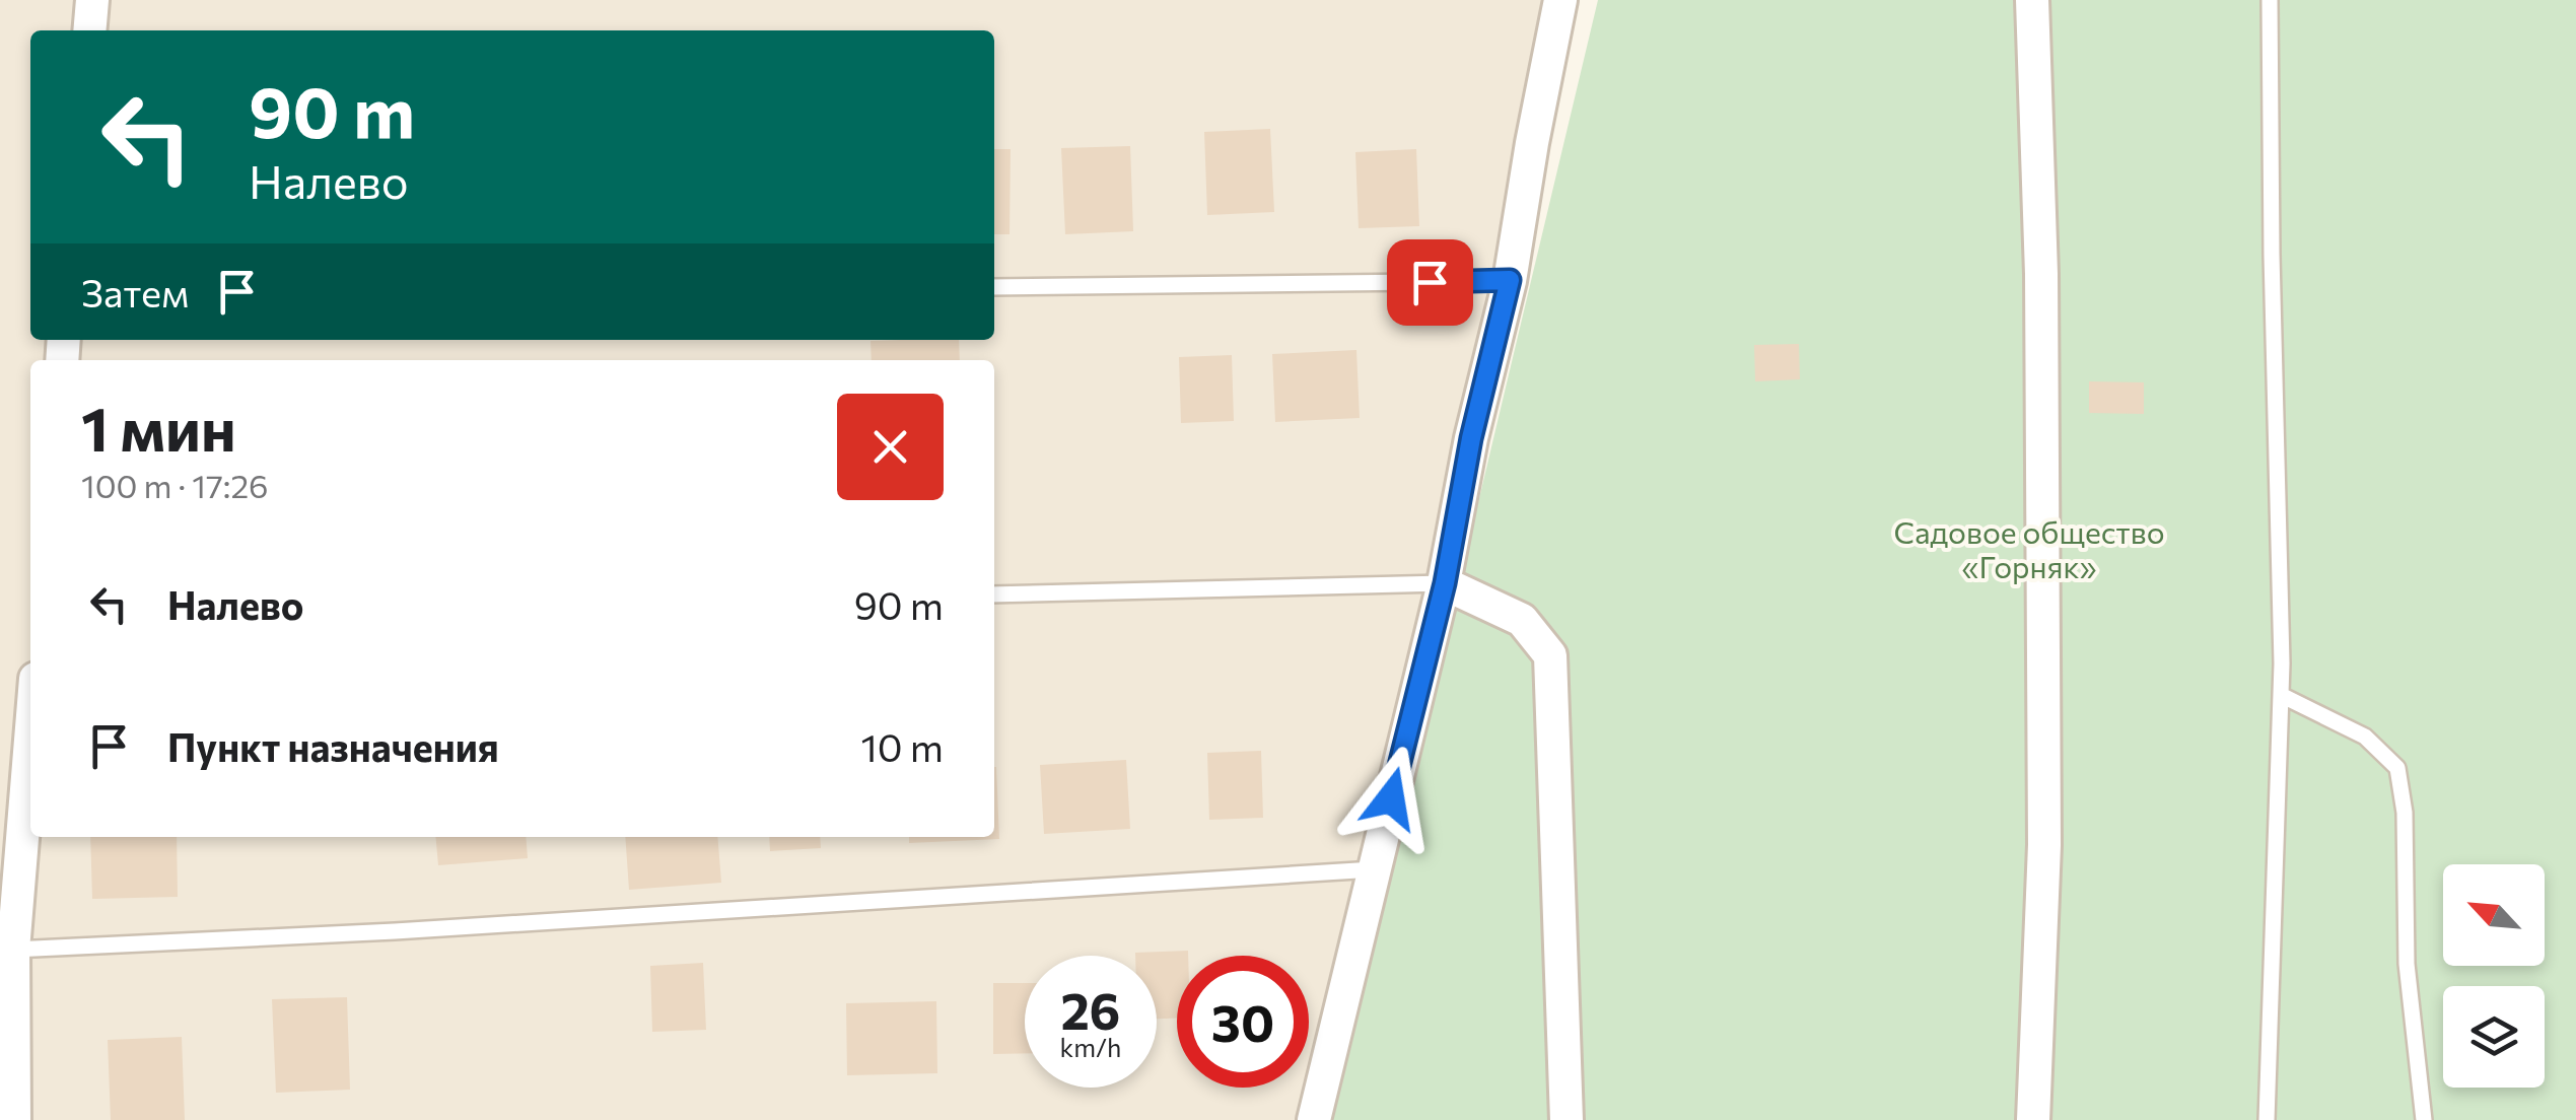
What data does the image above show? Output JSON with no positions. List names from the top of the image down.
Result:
{
  "parks": ["Садовое общество «Горняк»"],
  "north": "top left",
  "page": {
    "turn": ["90 m", "Налево"],
    "then": "Затем",
    "heading": ["1 мин", "100 m · 17:26"],
    "list": [
      {
        "name": "Налево",
        "value": "90 m"
      },
      {
        "name": "Пункт назначения",
        "value": "10 m"
      }
    ],
    "speed": "26 km/h",
    "limit": "30"
  }
}
